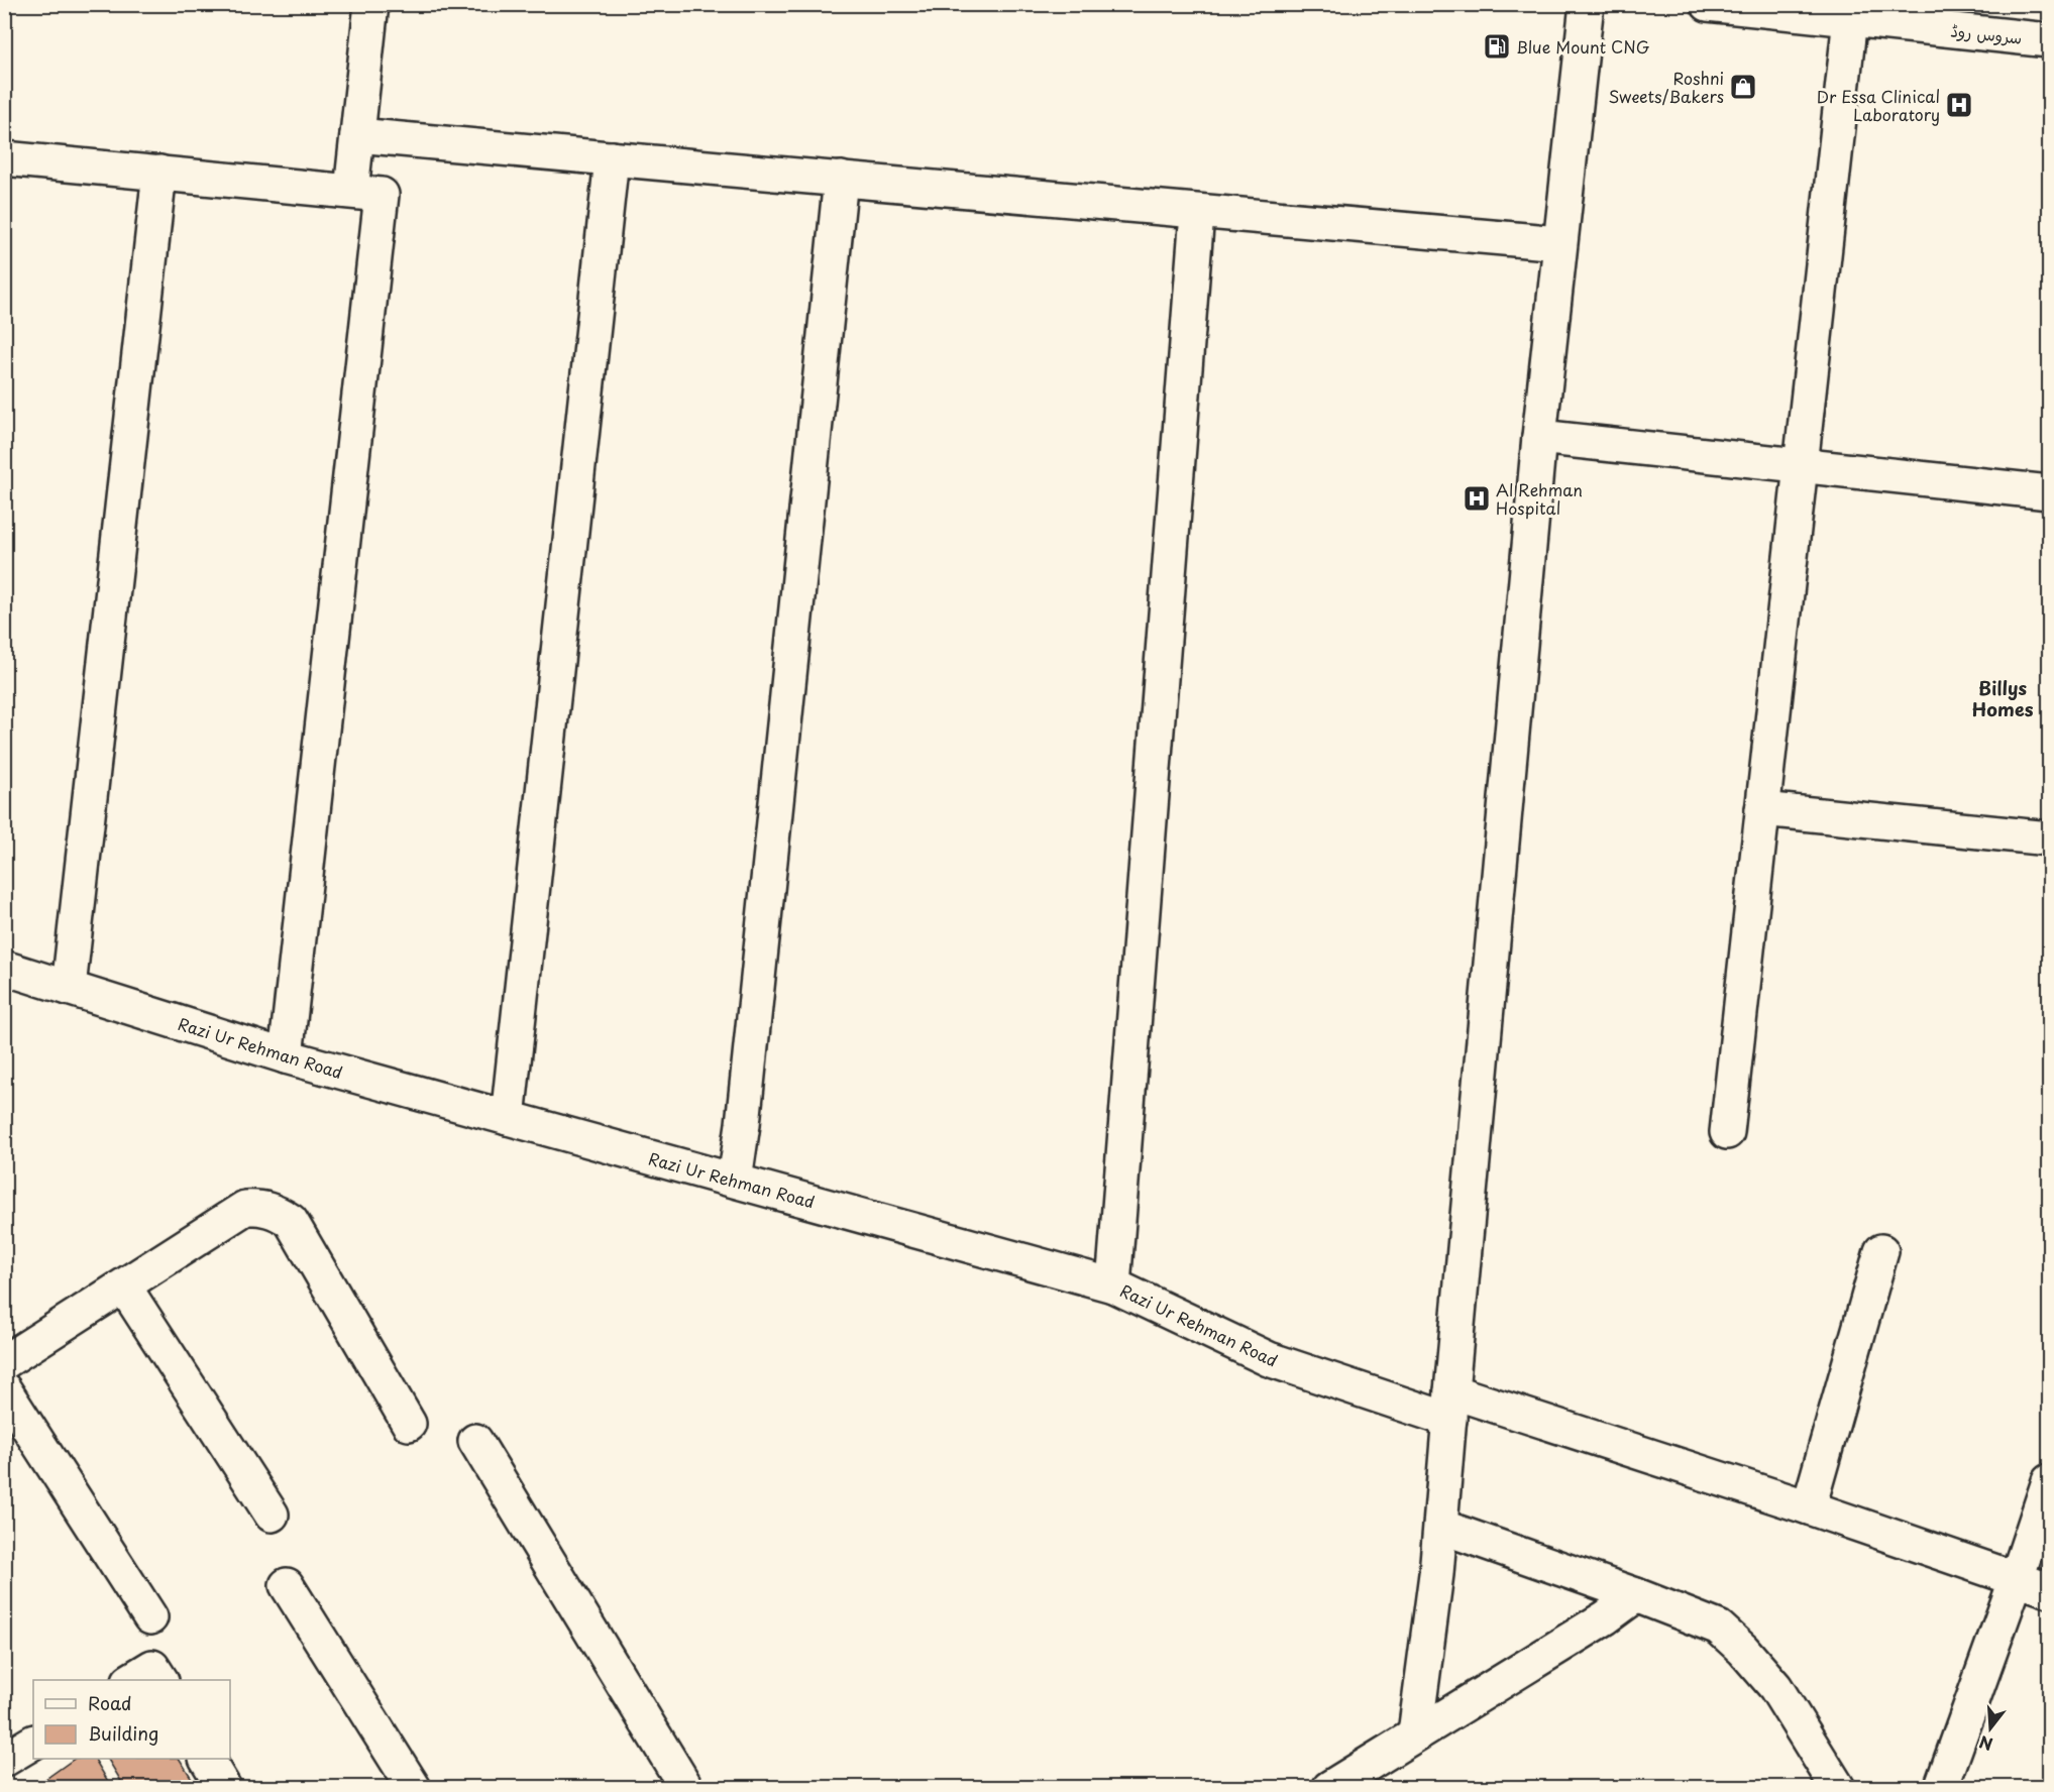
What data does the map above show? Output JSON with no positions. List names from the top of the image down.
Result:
{
  "streets": {
    "street": ["سروس روڈ", "Razi Ur Rehman Road"]
  },
  "districts": ["Billys Homes"],
  "places": {
    "fuel station": ["Blue Mount CNG"],
    "shop": ["Roshni Sweets/Bakers"],
    "hospital": ["Dr Essa Clinical Laboratory", "Al Rehman Hospital"]
  },
  "legend": ["Road", "Building"],
  "north": "bottom"
}
